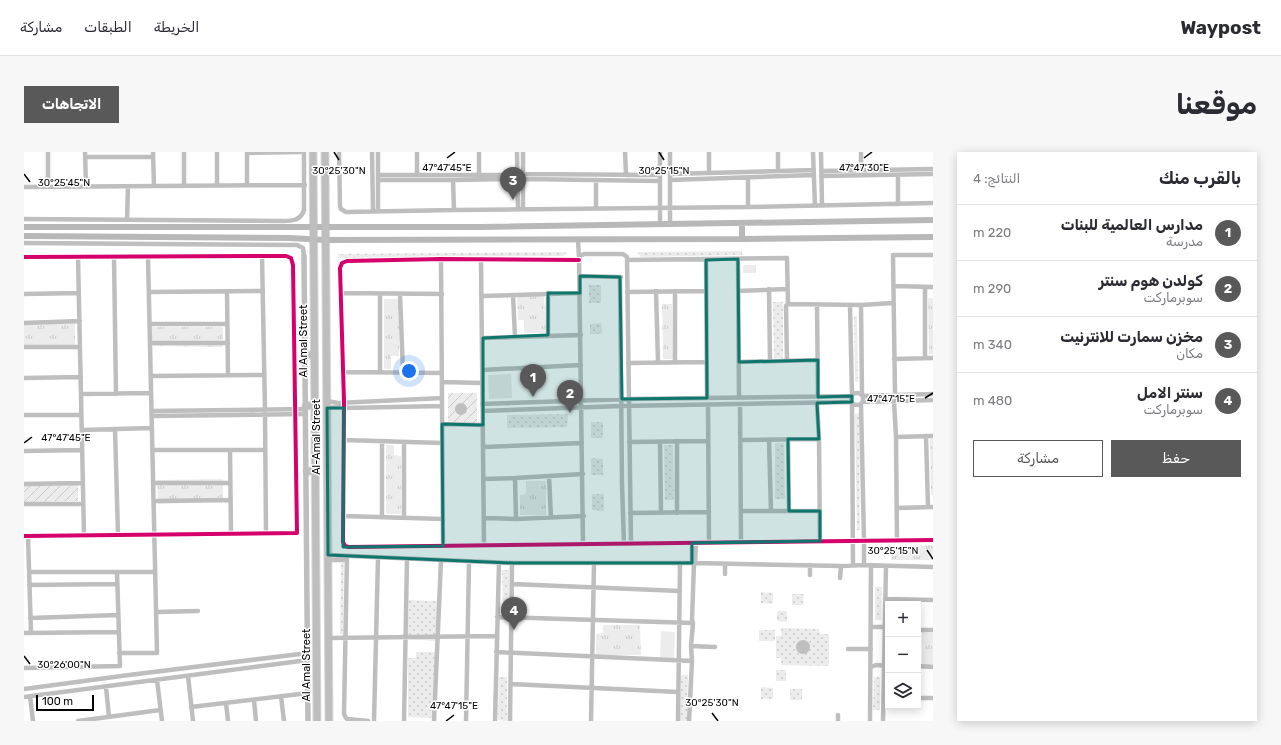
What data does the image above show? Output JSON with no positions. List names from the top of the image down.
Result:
{
  "streets": {
    "main road": ["Al Amal Street", "Al-Amal Street"]
  },
  "scale_bar": "100 m",
  "page": {
    "header": "Waypost",
    "nav": ["الخريطة", "الطبقات", "مشاركة"],
    "buttons": [
      "الاتجاهات",
      ["حفظ", "مشاركة"]
    ],
    "title": "موقعنا",
    "heading": ["بالقرب منك", "النتائج: 4"],
    "pins": [
      "3",
      "1",
      "2",
      "4"
    ],
    "list": [
      {
        "mark": "1",
        "name": "مدارس العالمية للبنات",
        "note": "مدرسة",
        "value": "220 m"
      },
      {
        "mark": "2",
        "name": "كولدن هوم سنتر",
        "note": "سوبرماركت",
        "value": "290 m"
      },
      {
        "mark": "3",
        "name": "مخزن سمارت للانترنيت",
        "note": "مكان",
        "value": "340 m"
      },
      {
        "mark": "4",
        "name": "سنتر الامل",
        "note": "سوبرماركت",
        "value": "480 m"
      }
    ],
    "map_buttons": ["+", "−"],
    "scale": "100 m"
  },
  "coordinates": [
    "47°47'45\"E",
    "47°47'30\"E",
    "30°25'30\"N",
    "30°25'15\"N",
    "30°25'45\"N",
    "47°47'15\"E",
    "30°26'00\"N"
  ]
}
